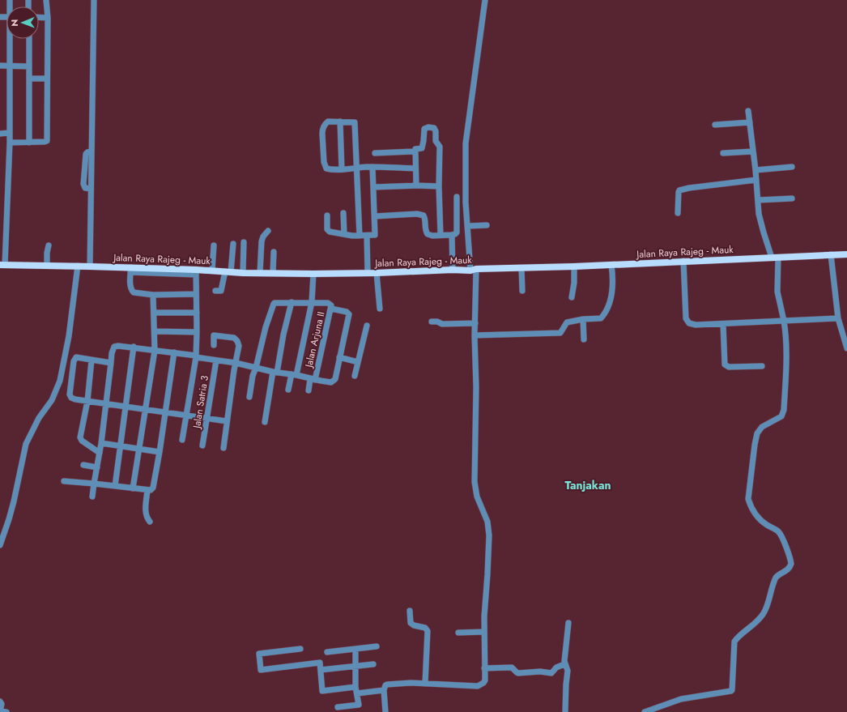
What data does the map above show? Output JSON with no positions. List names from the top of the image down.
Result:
{
  "streets": {
    "main road": ["Jalan Raya Rajeg - Mauk"],
    "street": ["Jalan Arjuna II", "Jalan Satria 3"]
  },
  "districts": ["Tanjakan"],
  "north": "left"
}
